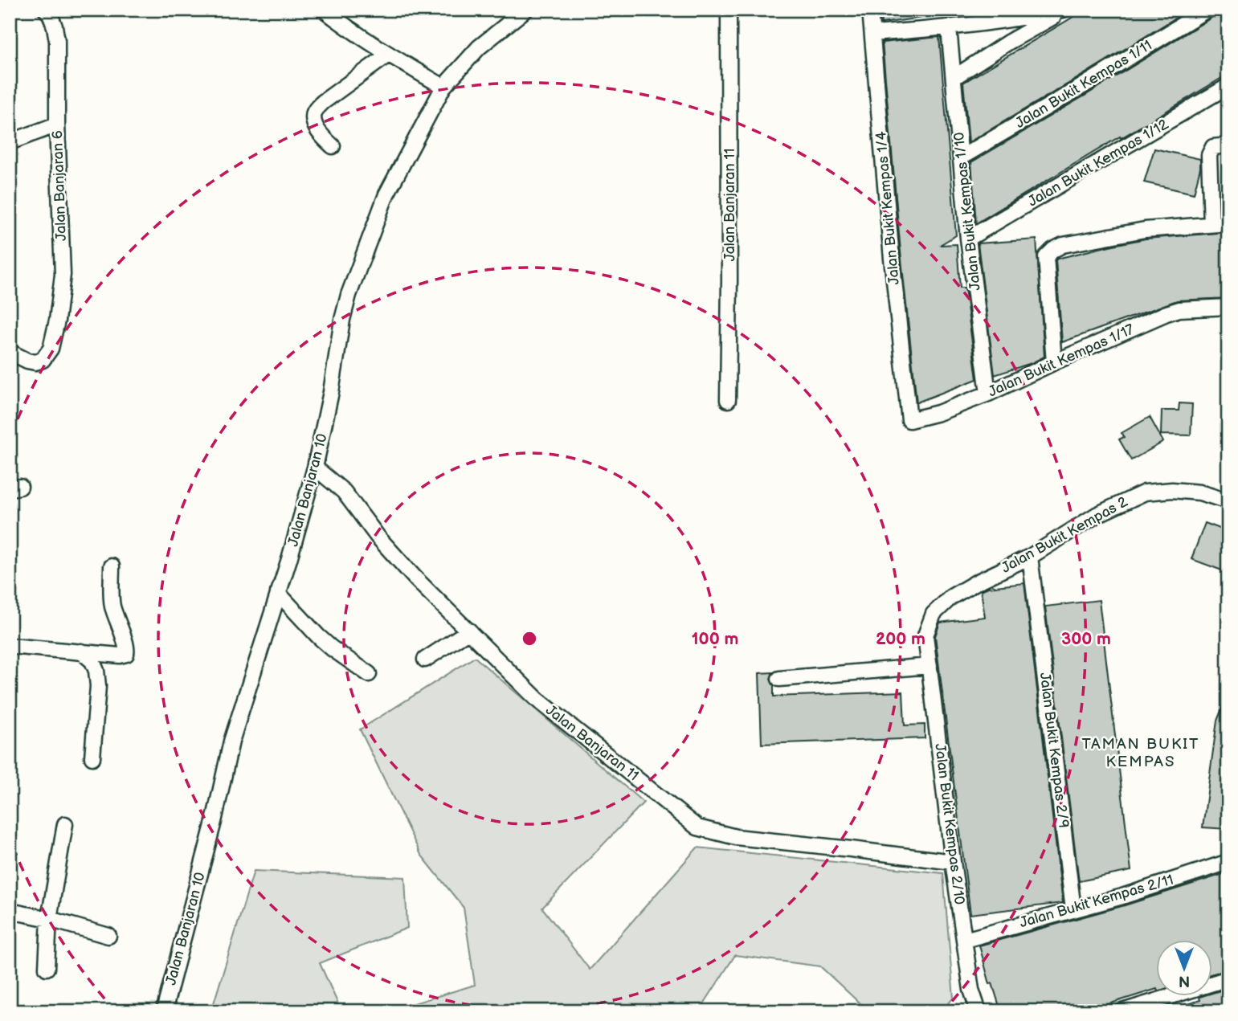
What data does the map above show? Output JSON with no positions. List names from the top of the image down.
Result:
{
  "streets": {
    "street": [
      "Jalan Bukit Kempas 1/11",
      "Jalan Bukit Kempas 1/12",
      "Jalan Banjaran 6",
      "Jalan Banjaran 11",
      "Jalan Bukit Kempas 1/4",
      "Jalan Bukit Kempas 1/10",
      "Jalan Bukit Kempas 1/17",
      "Jalan Banjaran 10",
      "Jalan Bukit Kempas 2",
      "Jalan Bukit Kempas 2/9",
      "Jalan Bukit Kempas 2/10",
      "Jalan Bukit Kempas 2/11"
    ]
  },
  "crossings": [
    ["Jalan Bukit Kempas 1/11", "Jalan Bukit Kempas 1/10"],
    ["Jalan Bukit Kempas 1/12", "Jalan Bukit Kempas 1/10"],
    ["Jalan Banjaran 11", "Jalan Banjaran 10"],
    ["Jalan Banjaran 11", "Jalan Bukit Kempas 2/10"],
    ["Jalan Bukit Kempas 1/4", "Jalan Bukit Kempas 1/17"],
    ["Jalan Bukit Kempas 1/10", "Jalan Bukit Kempas 1/17"],
    ["Jalan Bukit Kempas 2", "Jalan Bukit Kempas 2/9"],
    ["Jalan Bukit Kempas 2", "Jalan Bukit Kempas 2/10"],
    ["Jalan Bukit Kempas 2/9", "Jalan Bukit Kempas 2/11"],
    ["Jalan Bukit Kempas 2/10", "Jalan Bukit Kempas 2/11"]
  ],
  "districts": ["TAMAN BUKIT KEMPAS"],
  "north": "bottom",
  "rings": ["100 m", "200 m", "300 m"]
}
